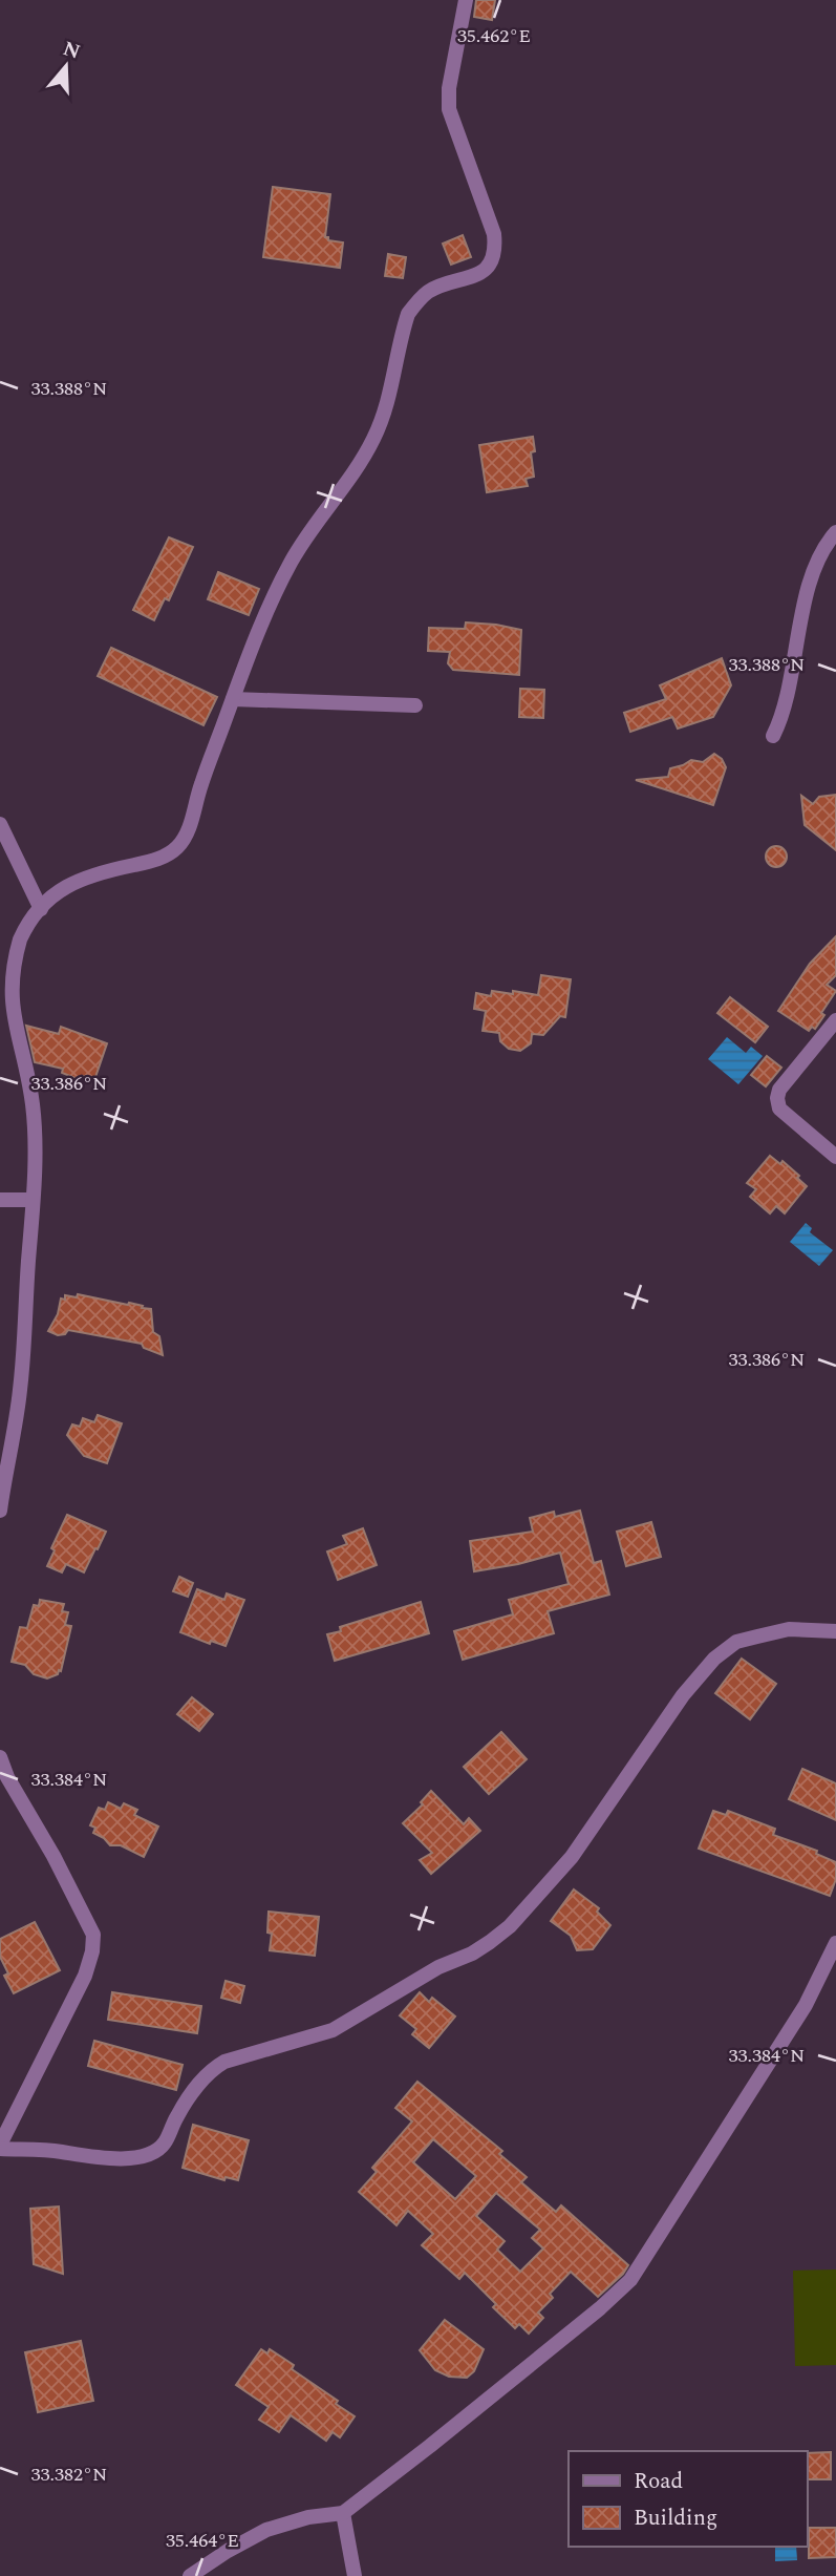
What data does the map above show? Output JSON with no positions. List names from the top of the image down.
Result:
{
  "legend": ["Road", "Building"],
  "north": "top",
  "coordinates": [
    "35.462°E",
    "33.388°N",
    "33.386°N",
    "33.384°N",
    "33.382°N",
    "35.464°E"
  ]
}
